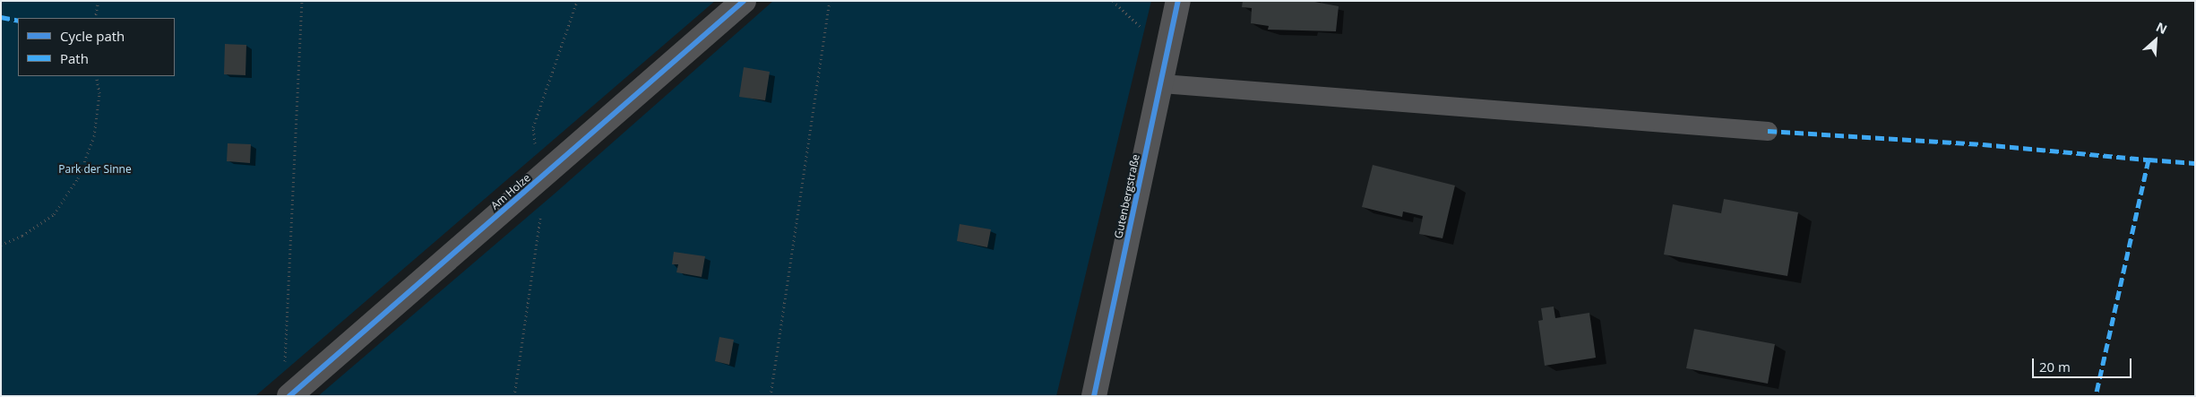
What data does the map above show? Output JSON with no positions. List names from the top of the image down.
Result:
{
  "streets": {
    "street": ["Am Holze", "Gutenbergstraße"]
  },
  "parks": ["Park der Sinne"],
  "legend": ["Cycle path", "Path"],
  "scale_bar": "20 m",
  "north": "top right"
}
